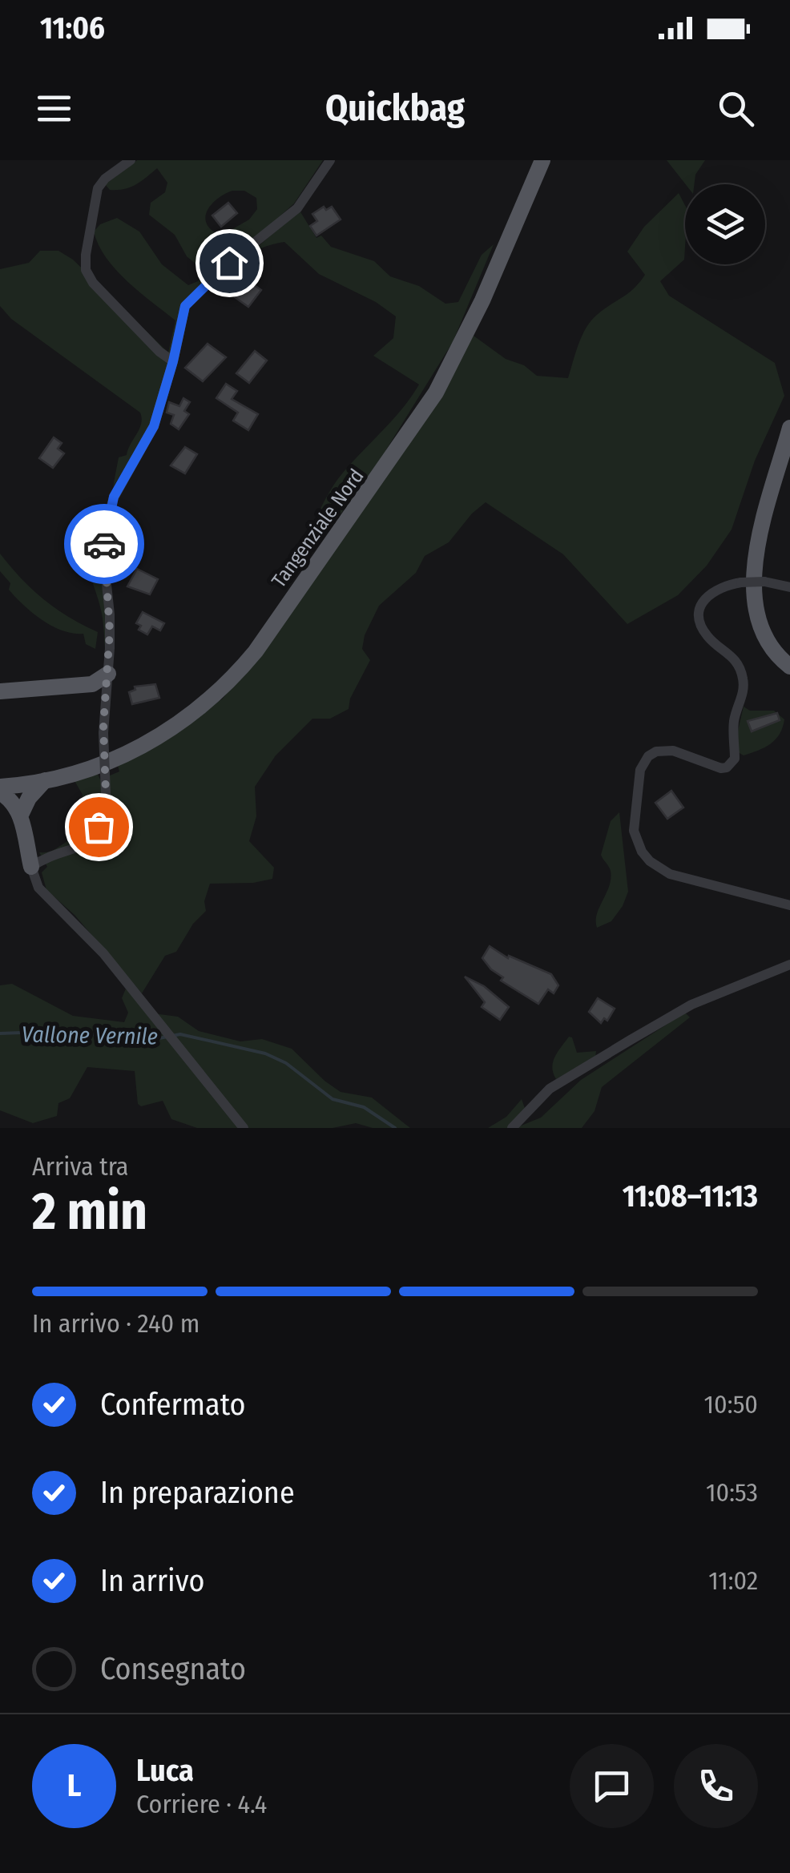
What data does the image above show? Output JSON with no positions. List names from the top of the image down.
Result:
{
  "streets": {
    "main road": ["Tangenziale Nord"]
  },
  "water": ["Vallone Vernile"],
  "page": {
    "status": "11:06",
    "header": "Quickbag",
    "heading": ["2 min", "Arriva tra", "11:08–11:13"],
    "panel": ["Luca", "Corriere · 4.4"],
    "bar": "In arrivo · 240 m",
    "list": [
      ["Confermato", "10:50"],
      ["In preparazione", "10:53"],
      ["In arrivo", "11:02"],
      "Consegnato"
    ],
    "round": "L"
  }
}
